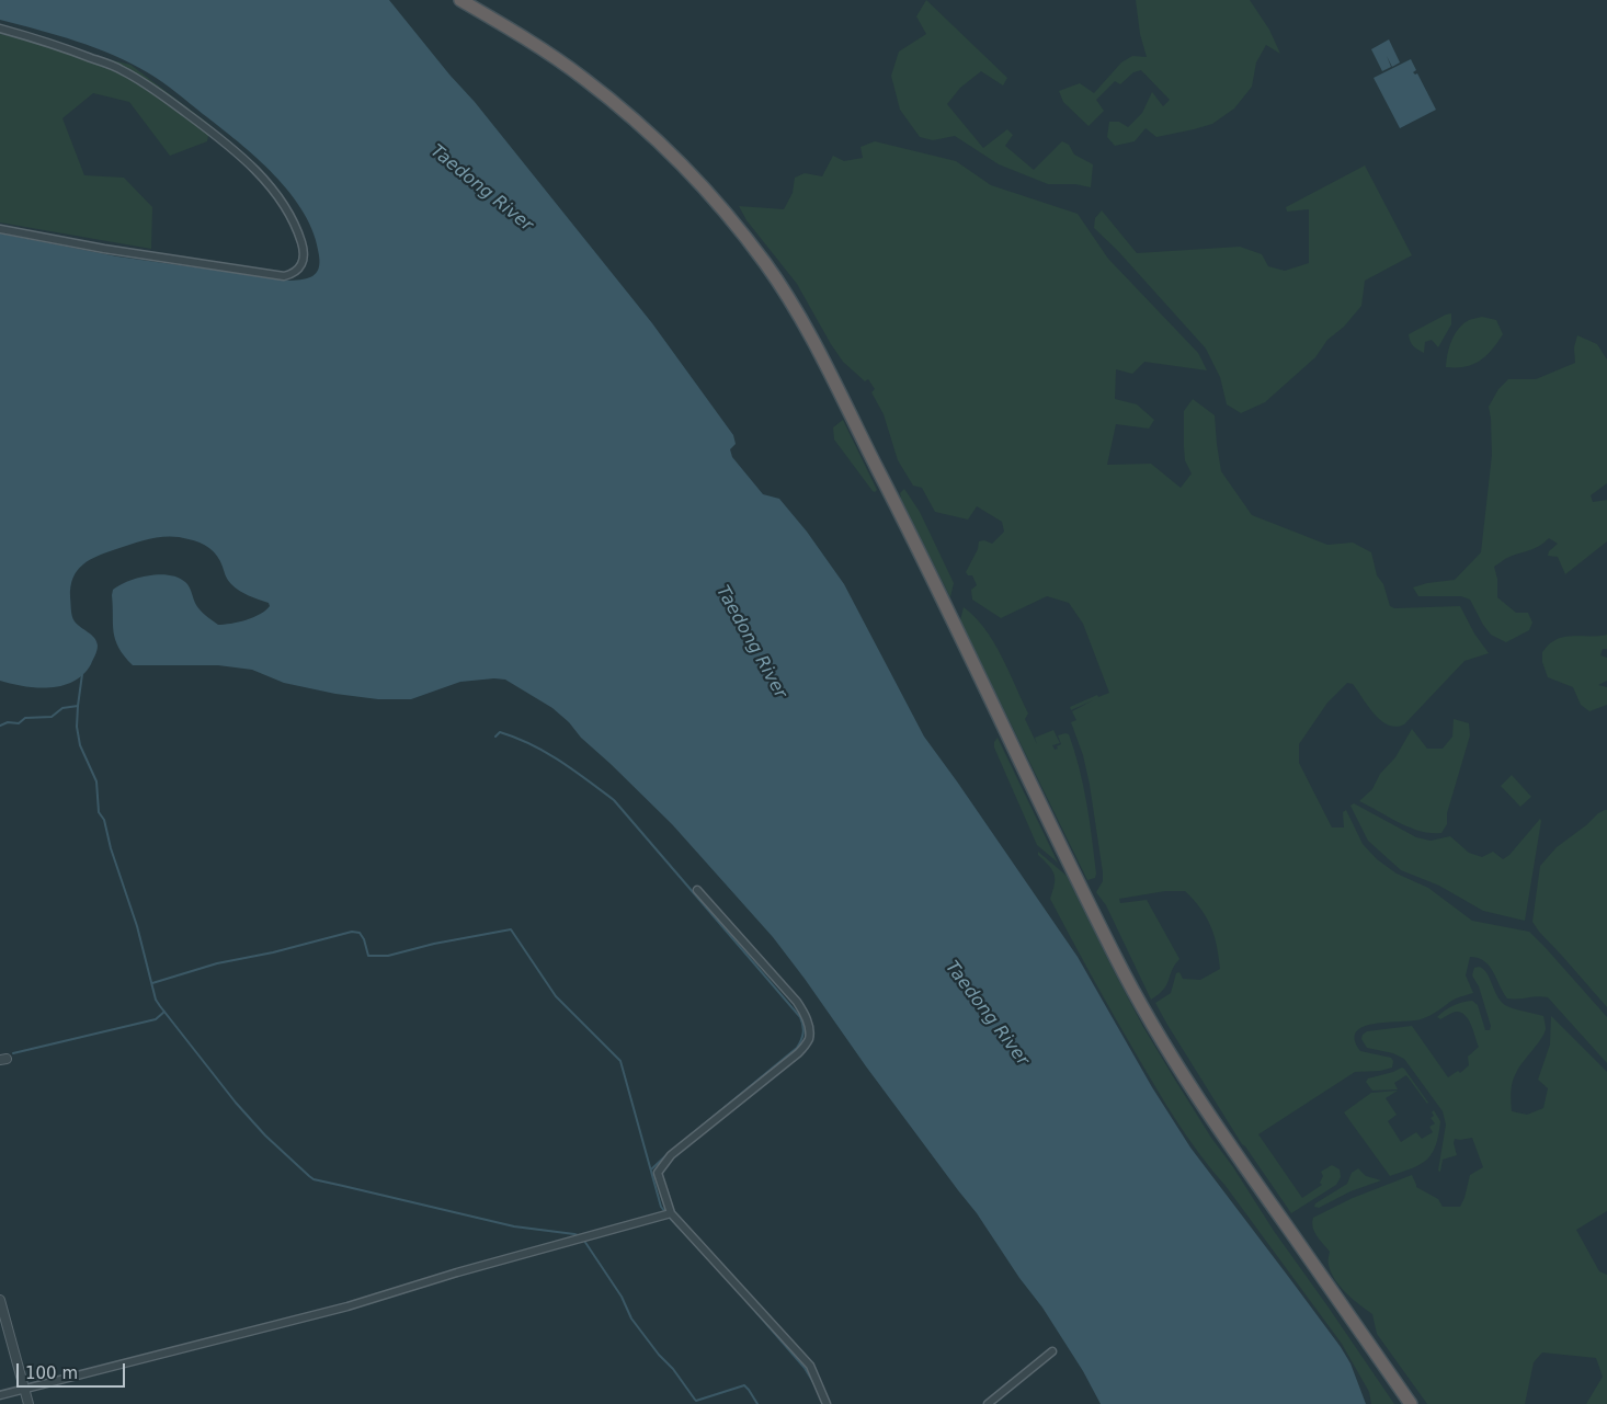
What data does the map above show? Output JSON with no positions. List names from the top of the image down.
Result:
{
  "water": ["Taedong River"],
  "scale_bar": "100 m"
}
